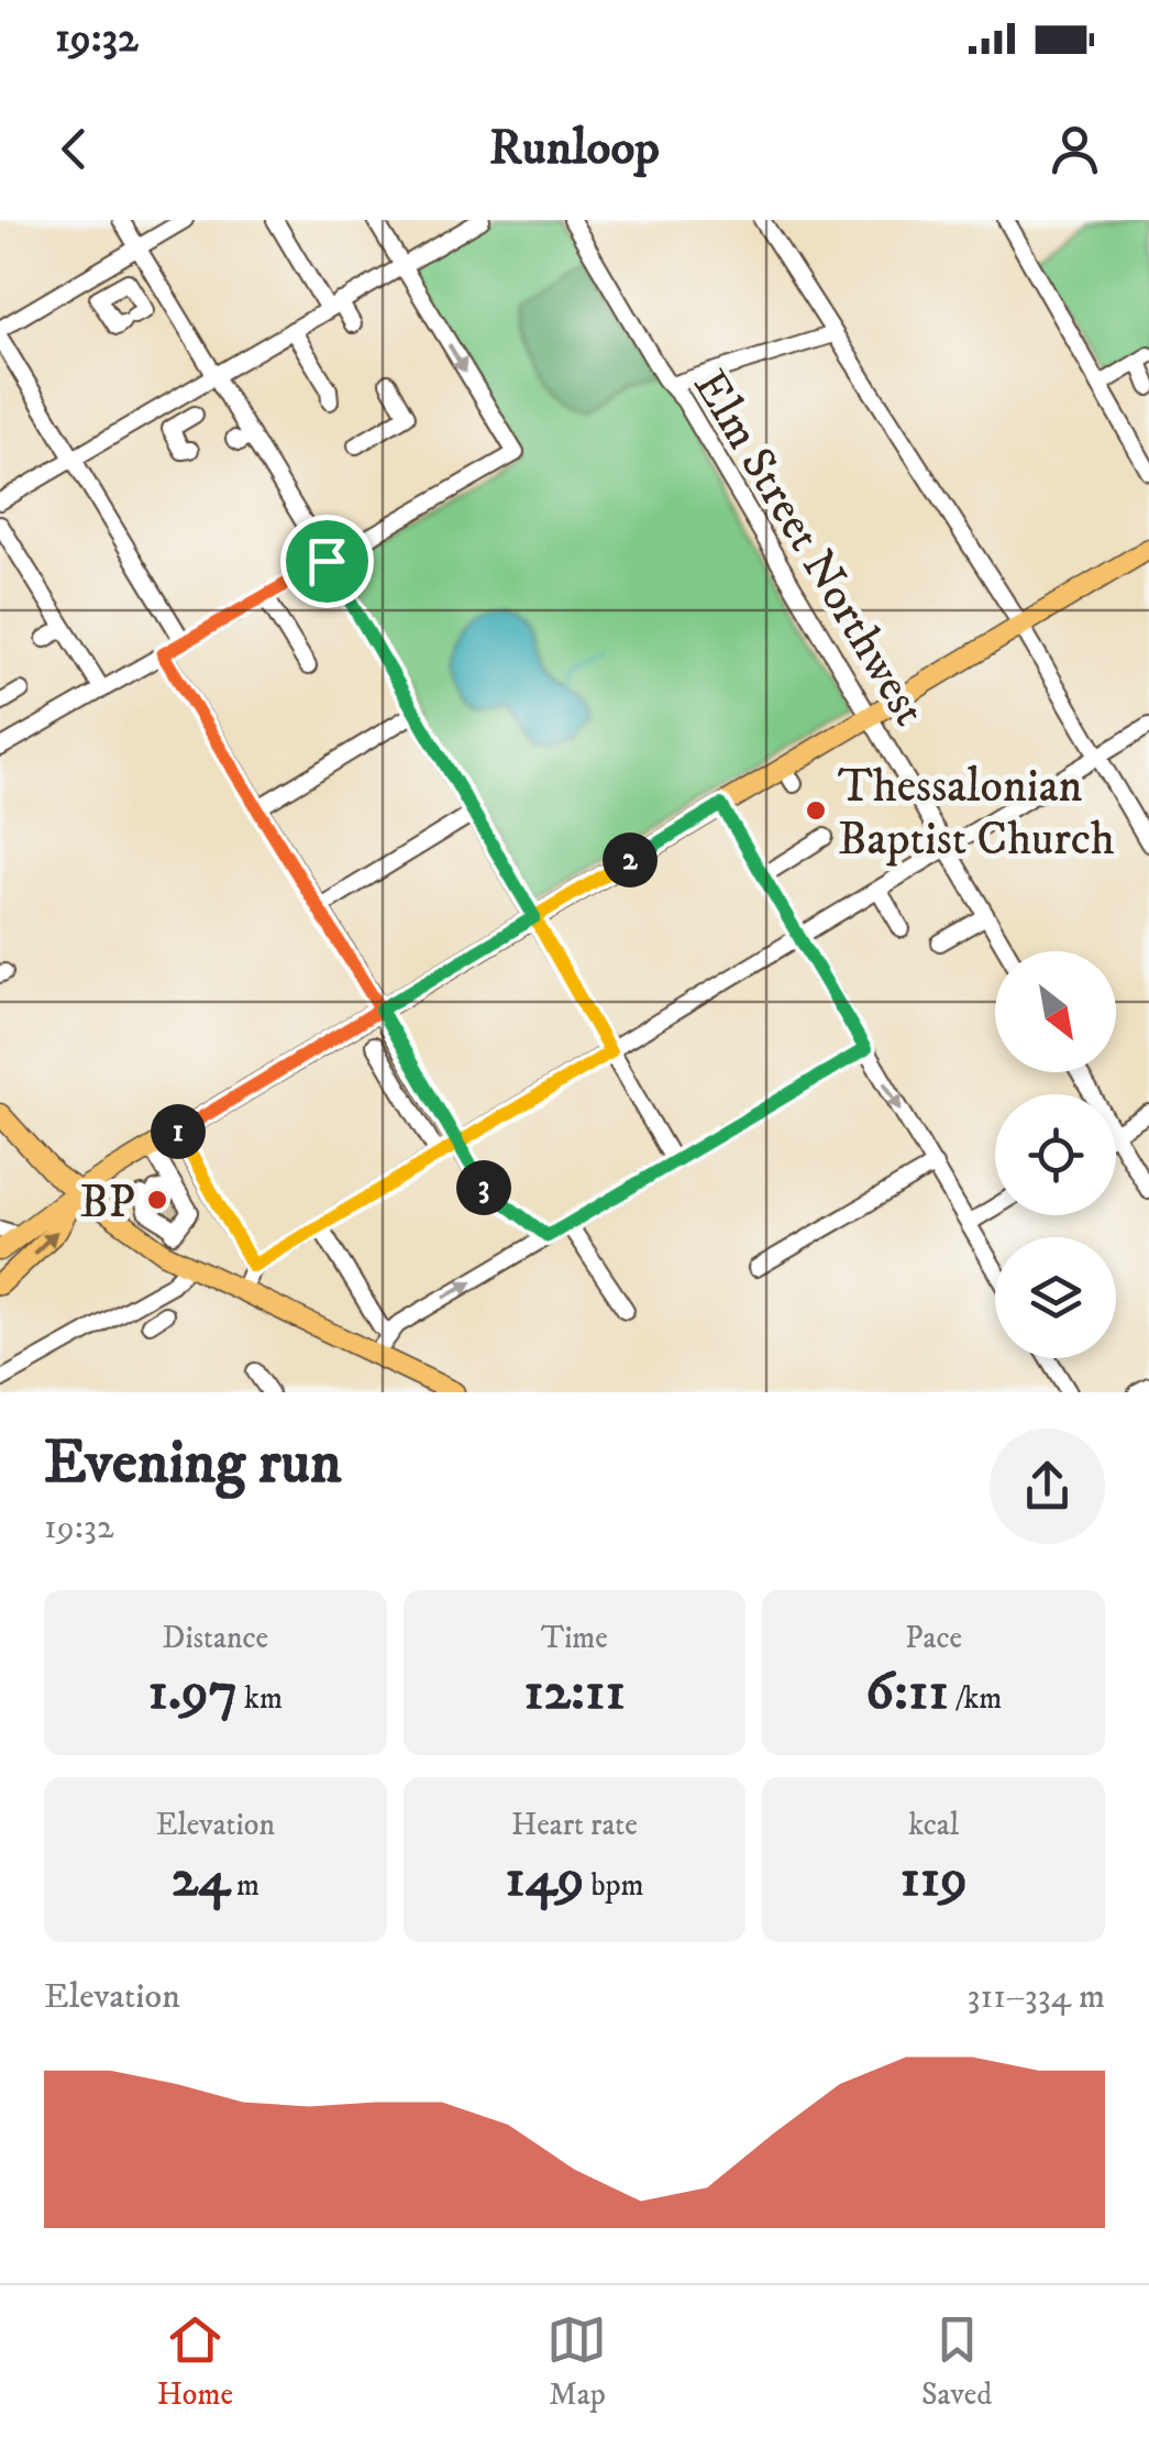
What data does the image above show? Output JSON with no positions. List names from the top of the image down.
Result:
{
  "streets": {
    "street": ["Elm Street Northwest"]
  },
  "places": ["Thessalonian Baptist Church", "BP"],
  "north": "bottom right",
  "page": {
    "status": "19:32",
    "header": "Runloop",
    "pins": ["2", "1", "3"],
    "heading": ["Evening run", "19:32"],
    "stats": [
      ["Distance", "1.97 km"],
      ["Time", "12:11"],
      ["Pace", "6:11 /km"],
      ["Elevation", "24 m"],
      ["Heart rate", "149 bpm"],
      ["kcal", "119"]
    ],
    "chart": ["Elevation", "311–334 m"],
    "tabs": ["Home", "Map", "Saved"]
  }
}
